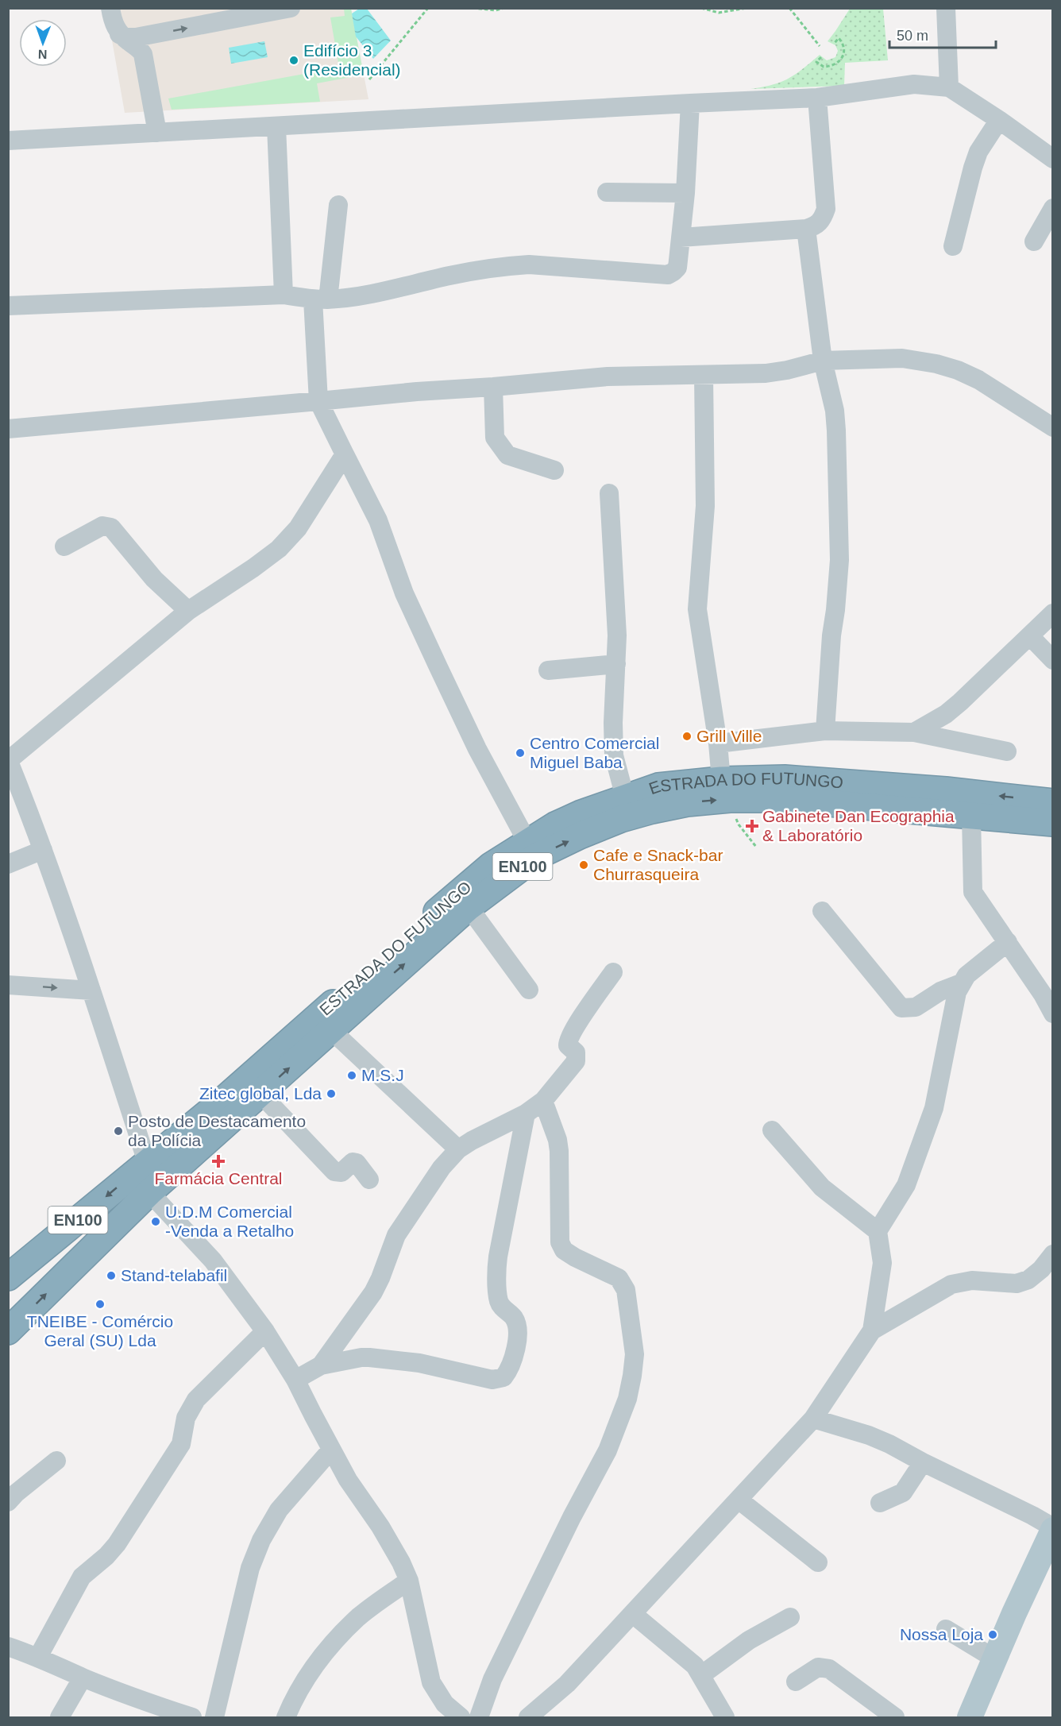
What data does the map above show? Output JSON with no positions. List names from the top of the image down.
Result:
{
  "streets": {
    "highway": ["ESTRADA DO FUTUNGO", "EN100"]
  },
  "places": {
    "other": [
      "Edifício 3 (Residencial)",
      "Grill Ville",
      "Centro Comercial Miguel Baba",
      "Cafe e Snack-bar Churrasqueira",
      "M.S.J",
      "Zitec global, Lda",
      "Posto de Destacamento da Polícia",
      "U.D.M Comercial -Venda a Retalho",
      "Stand-telabafil",
      "TNEIBE - Comércio Geral (SU) Lda",
      "Nossa Loja"
    ],
    "health": ["Gabinete Dan Ecographia & Laboratório", "Farmácia Central"]
  },
  "scale_bar": "50 m",
  "north": "bottom"
}
